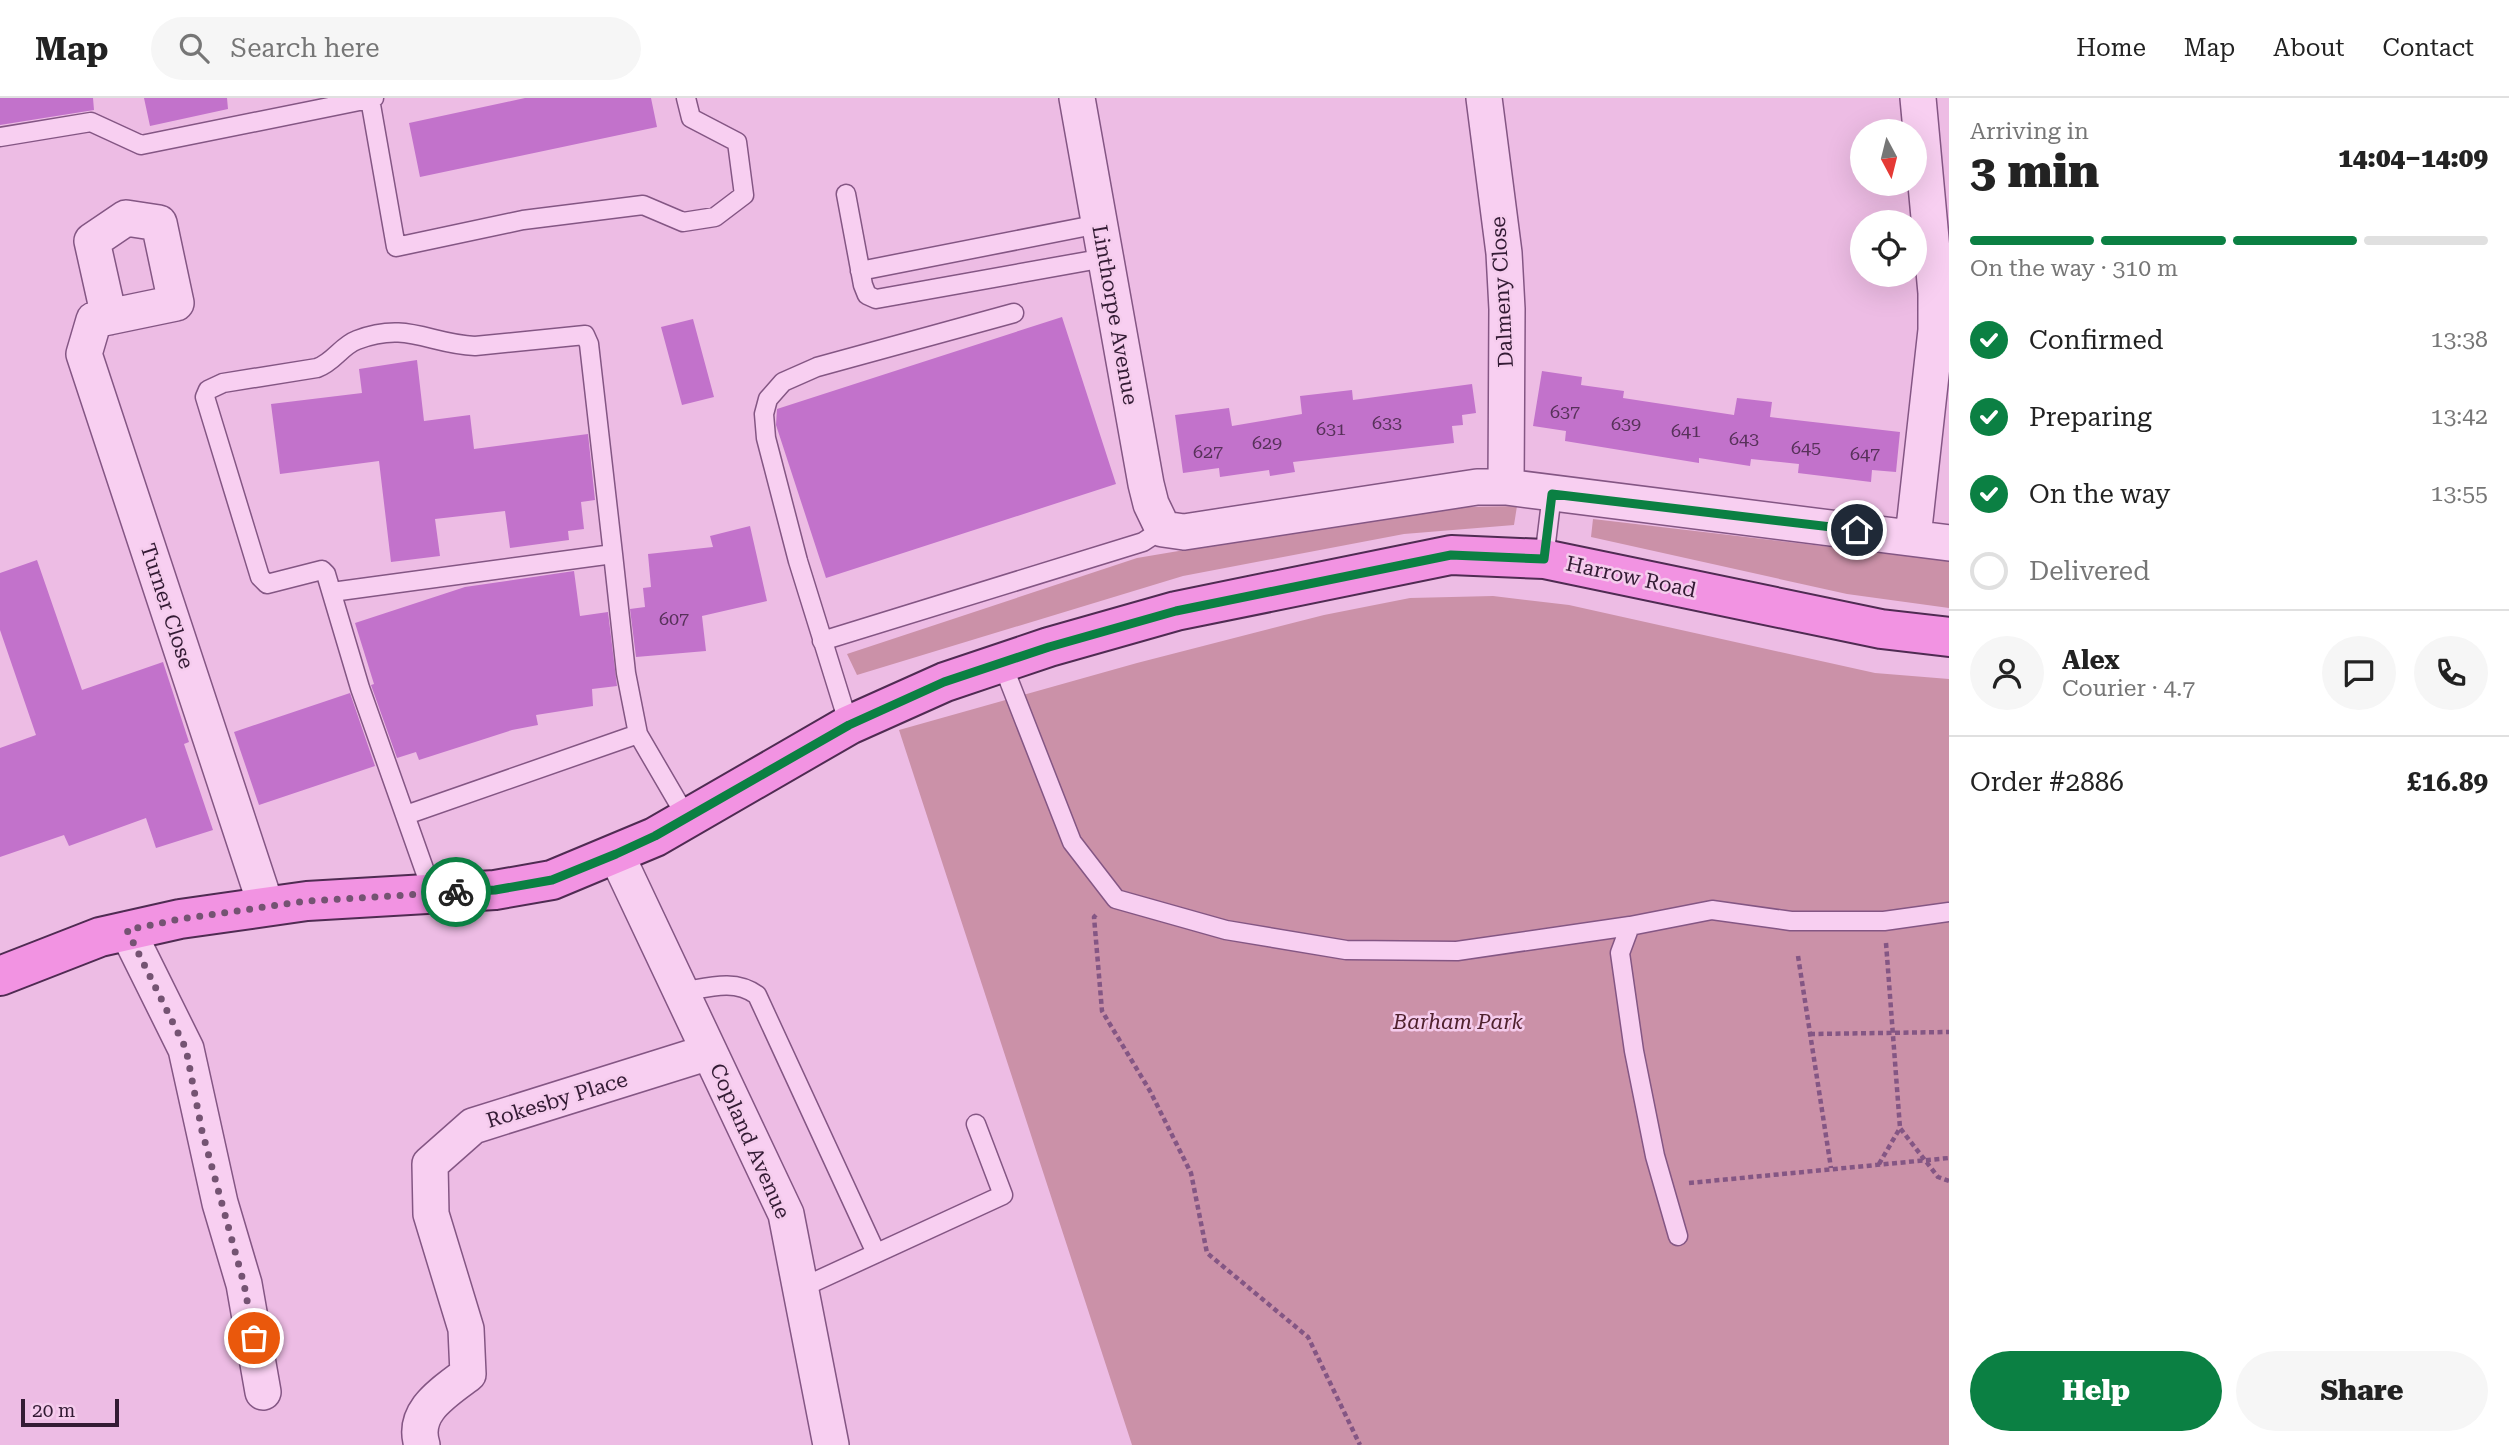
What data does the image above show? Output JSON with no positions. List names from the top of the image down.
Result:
{
  "streets": {
    "main road": ["Harrow Road"],
    "street": [
      "Dalmeny Close",
      "Linthorpe Avenue",
      "Turner Close",
      "Rokesby Place",
      "Copland Avenue"
    ]
  },
  "crossings": [
    ["Harrow Road", "Turner Close"],
    ["Harrow Road", "Copland Avenue"],
    ["Rokesby Place", "Copland Avenue"]
  ],
  "parks": ["Barham Park"],
  "house_numbers": [
    "637",
    "633",
    "639",
    "631",
    "641",
    "643",
    "629",
    "645",
    "627",
    "647",
    "607"
  ],
  "scale_bar": "20 m",
  "north": "bottom",
  "page": {
    "header": "Map",
    "search": "Search here",
    "nav": [
      "Home",
      "Map",
      "About",
      "Contact"
    ],
    "heading": ["3 min", "Arriving in", "14:04–14:09"],
    "panel": [
      "Alex",
      "Courier · 4.7",
      "Order #2886",
      "£16.89"
    ],
    "bar": "On the way · 310 m",
    "list": [
      ["Confirmed", "13:38"],
      ["Preparing", "13:42"],
      ["On the way", "13:55"],
      "Delivered"
    ],
    "buttons": ["Help", "Share"],
    "scale": "20 m"
  }
}
